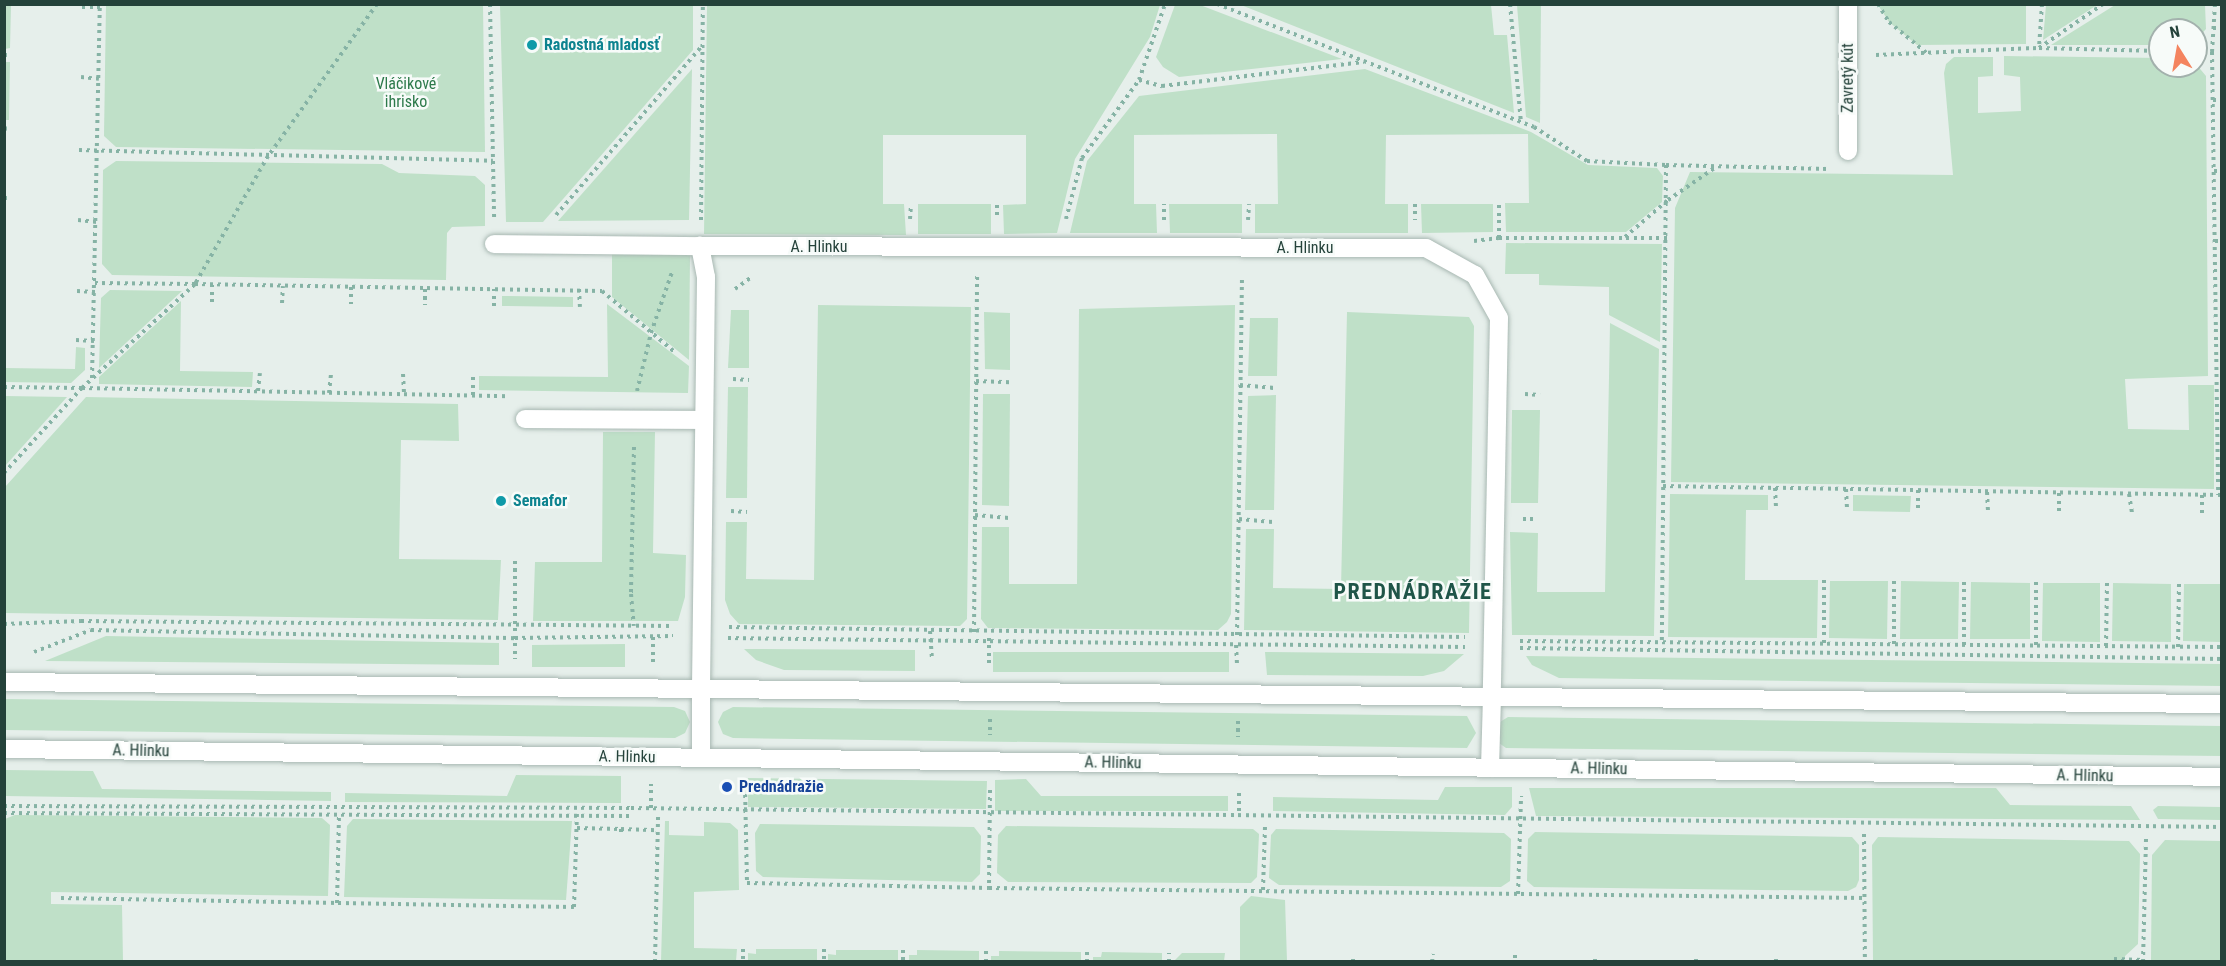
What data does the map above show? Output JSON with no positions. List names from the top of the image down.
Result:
{
  "streets": {
    "street": ["Zavretý kút", "A. Hlinku"]
  },
  "districts": ["PREDNÁDRAŽIE"],
  "parks": ["Vláčikové ihrisko"],
  "places": ["Radostná mladosť", "Semafor", "Prednádražie"],
  "north": "top"
}
